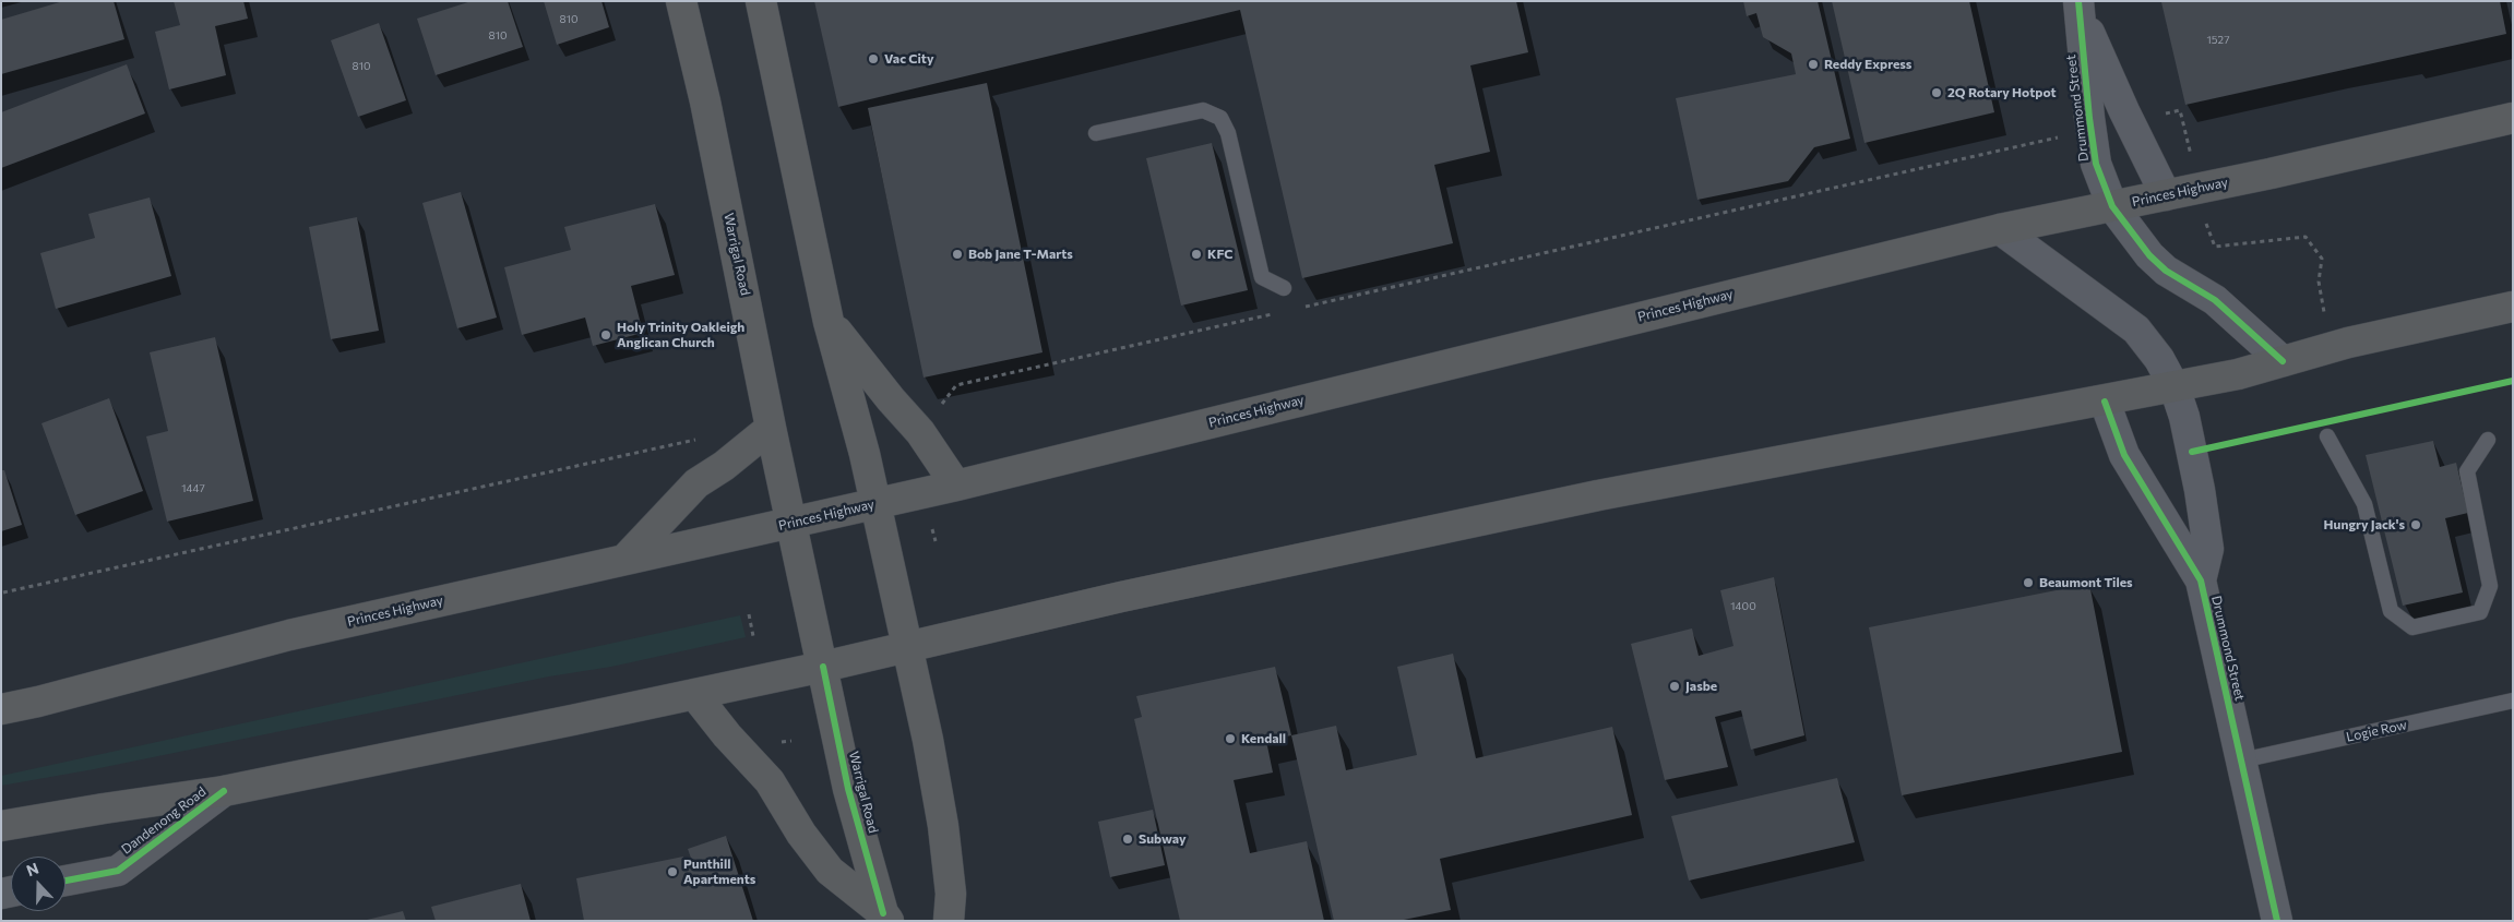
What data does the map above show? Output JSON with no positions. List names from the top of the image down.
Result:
{
  "streets": {
    "highway": ["Princes Highway", "Warrigal Road"],
    "street": ["Drummond Street", "Dandenong Road"],
    "lane": ["Logie Row"]
  },
  "crossings": [
    ["Drummond Street", "Princes Highway"],
    ["Drummond Street", "Logie Row"],
    ["Princes Highway", "Warrigal Road"]
  ],
  "places": [
    "Vac City",
    "Reddy Express",
    "2Q Rotary Hotpot",
    "Bob Jane T-Marts",
    "KFC",
    "Holy Trinity Oakleigh Anglican Church",
    "Hungry Jack's",
    "Beaumont Tiles",
    "Jasbe",
    "Kendall",
    "Subway",
    "Punthill Apartments"
  ],
  "house_numbers": [
    "810",
    "810",
    "1527",
    "810",
    "1447",
    "1400"
  ],
  "north": "top"
}
